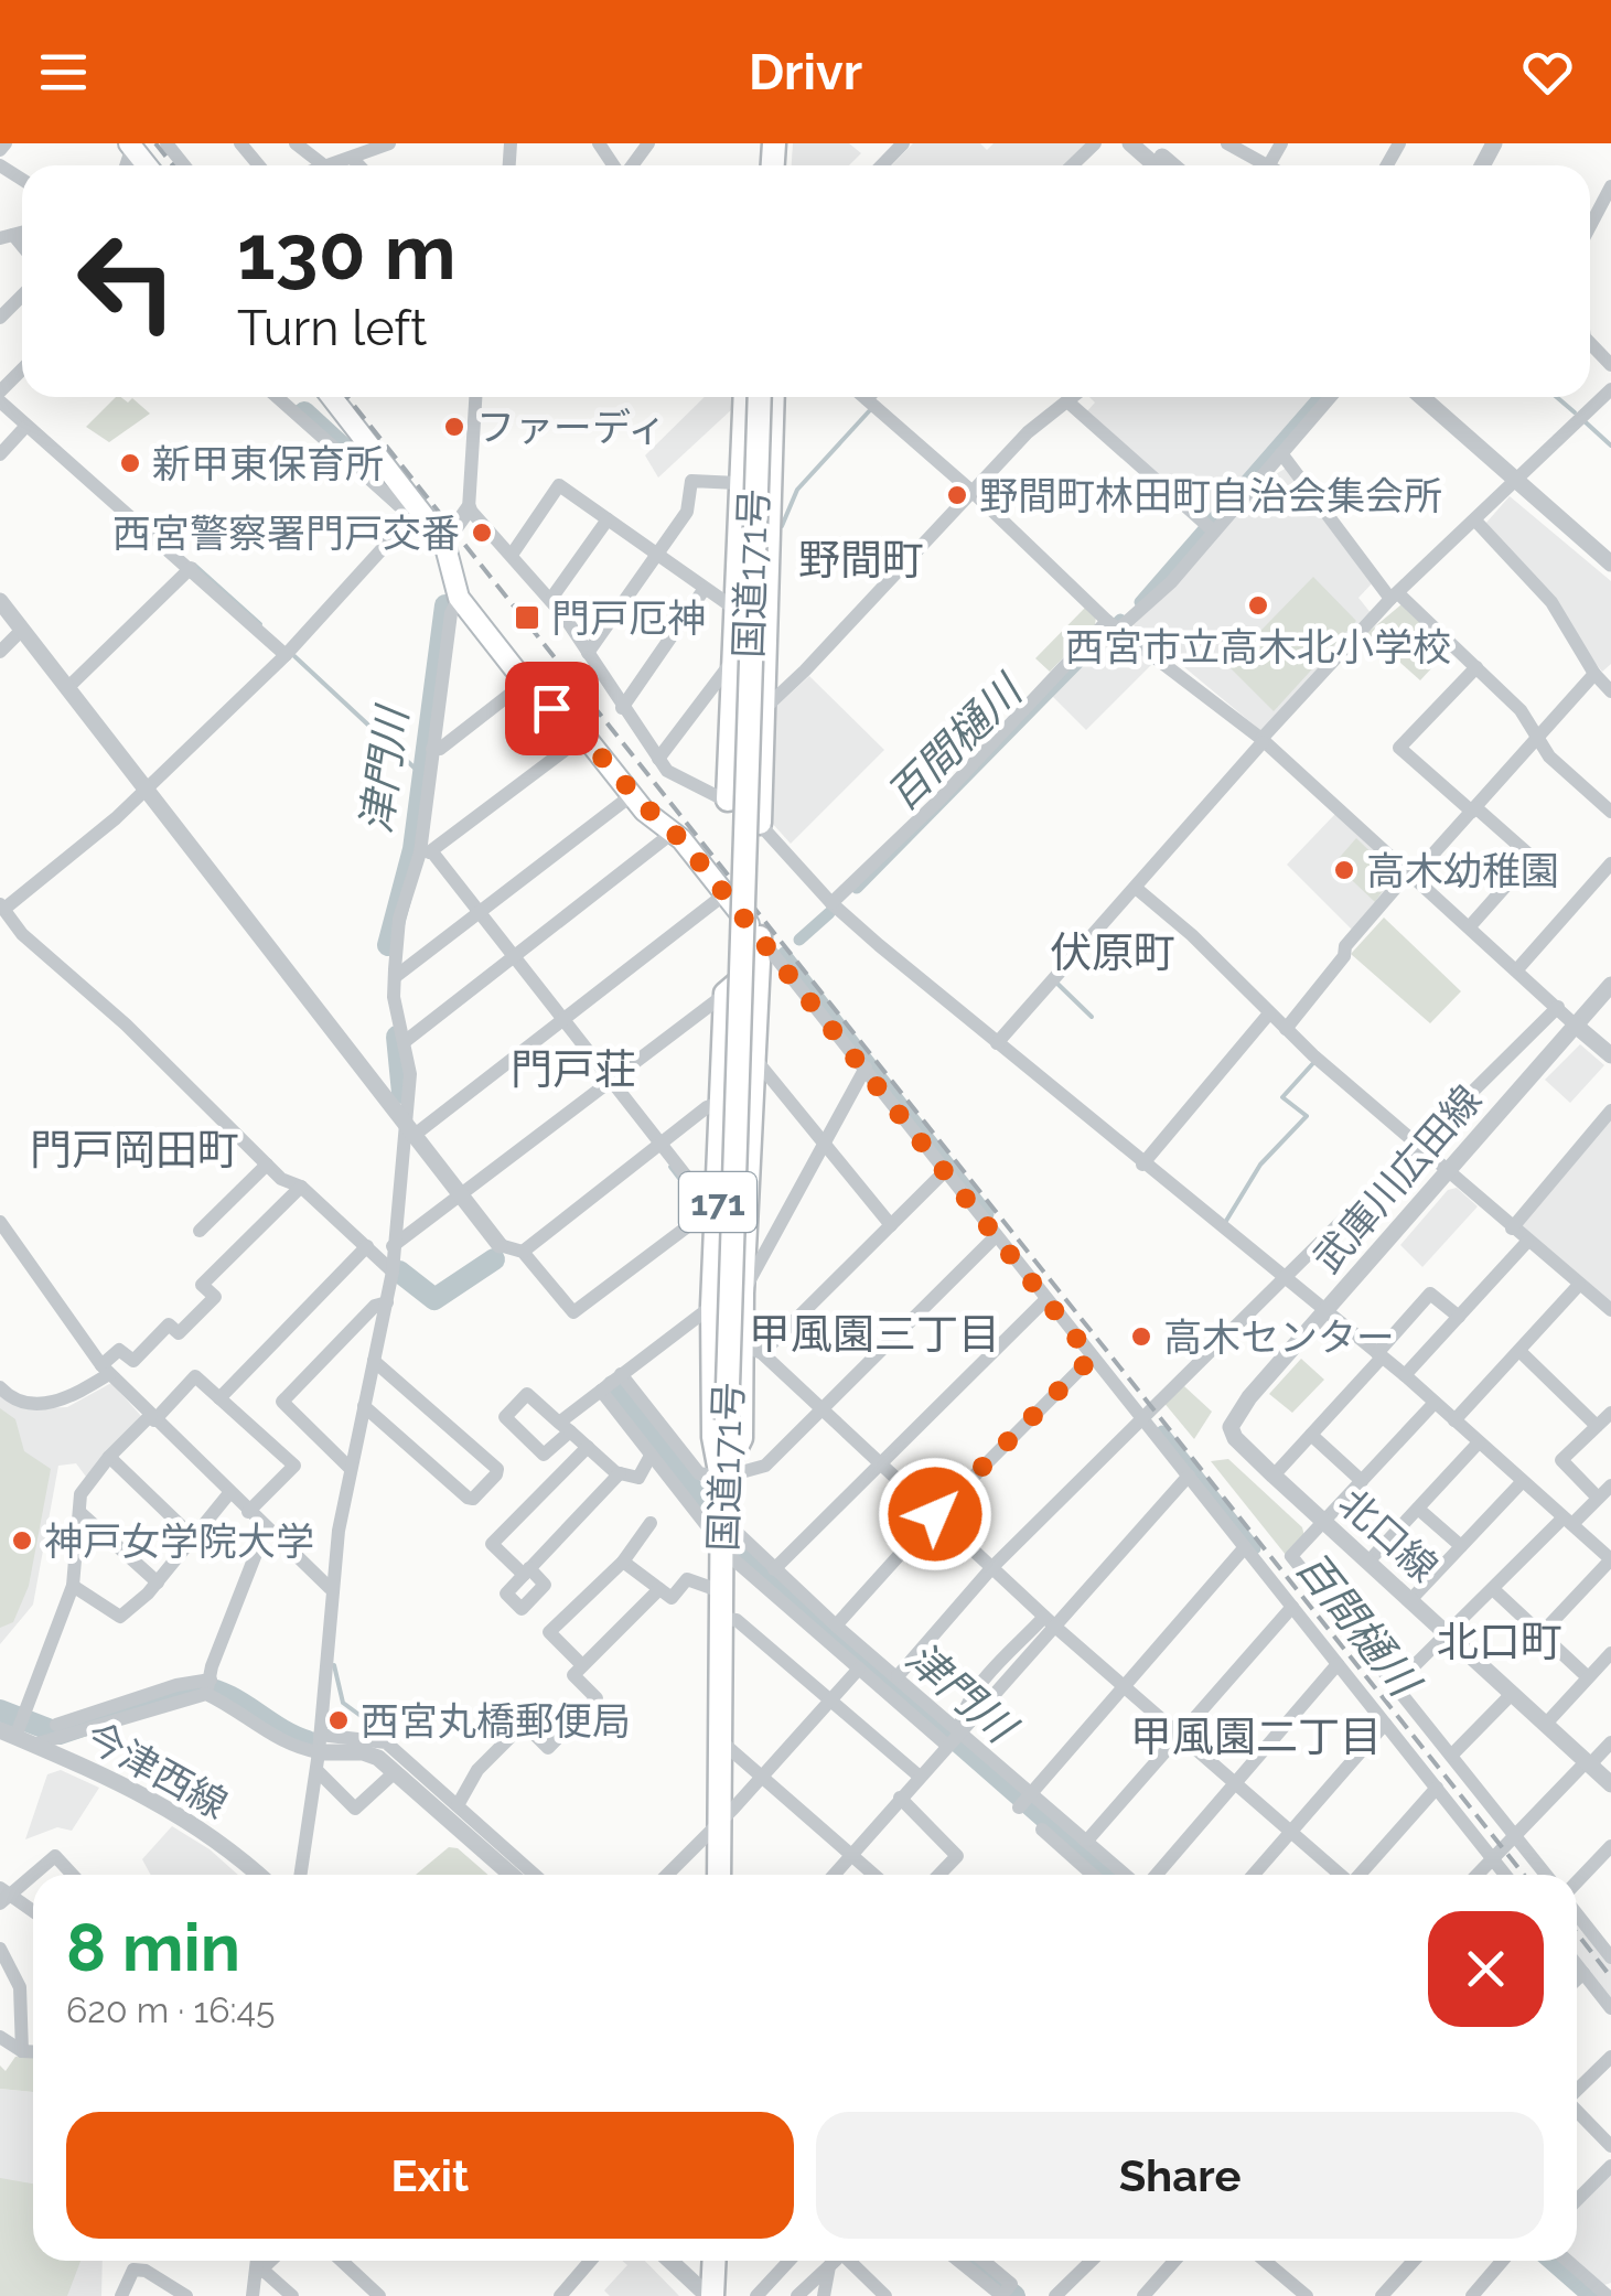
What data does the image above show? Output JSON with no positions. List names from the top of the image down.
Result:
{
  "streets": {
    "highway": ["国道171号", "171"],
    "street": ["武庫川広田線", "北口線", "今津西線"]
  },
  "crossings": [
    ["国道171号", "171"],
    ["武庫川広田線", "北口線"]
  ],
  "districts": [
    "野間町",
    "伏原町",
    "門戸荘",
    "門戸岡田町",
    "甲風園三丁目",
    "北口町",
    "甲風園二丁目"
  ],
  "water": ["百間樋川", "津門川"],
  "places": {
    "other": [
      "ファーディ",
      "新甲東保育所",
      "野間町林田町自治会集会所",
      "西宮警察署門戸交番",
      "西宮市立高木北小学校",
      "高木幼稚園",
      "高木センター",
      "神戸女学院大学",
      "西宮丸橋郵便局"
    ],
    "transit": ["門戸厄神"]
  },
  "page": {
    "header": "Drivr",
    "turn": ["130 m", "Turn left"],
    "heading": ["8 min", "620 m · 16:45"],
    "buttons": ["Exit", "Share"]
  }
}
